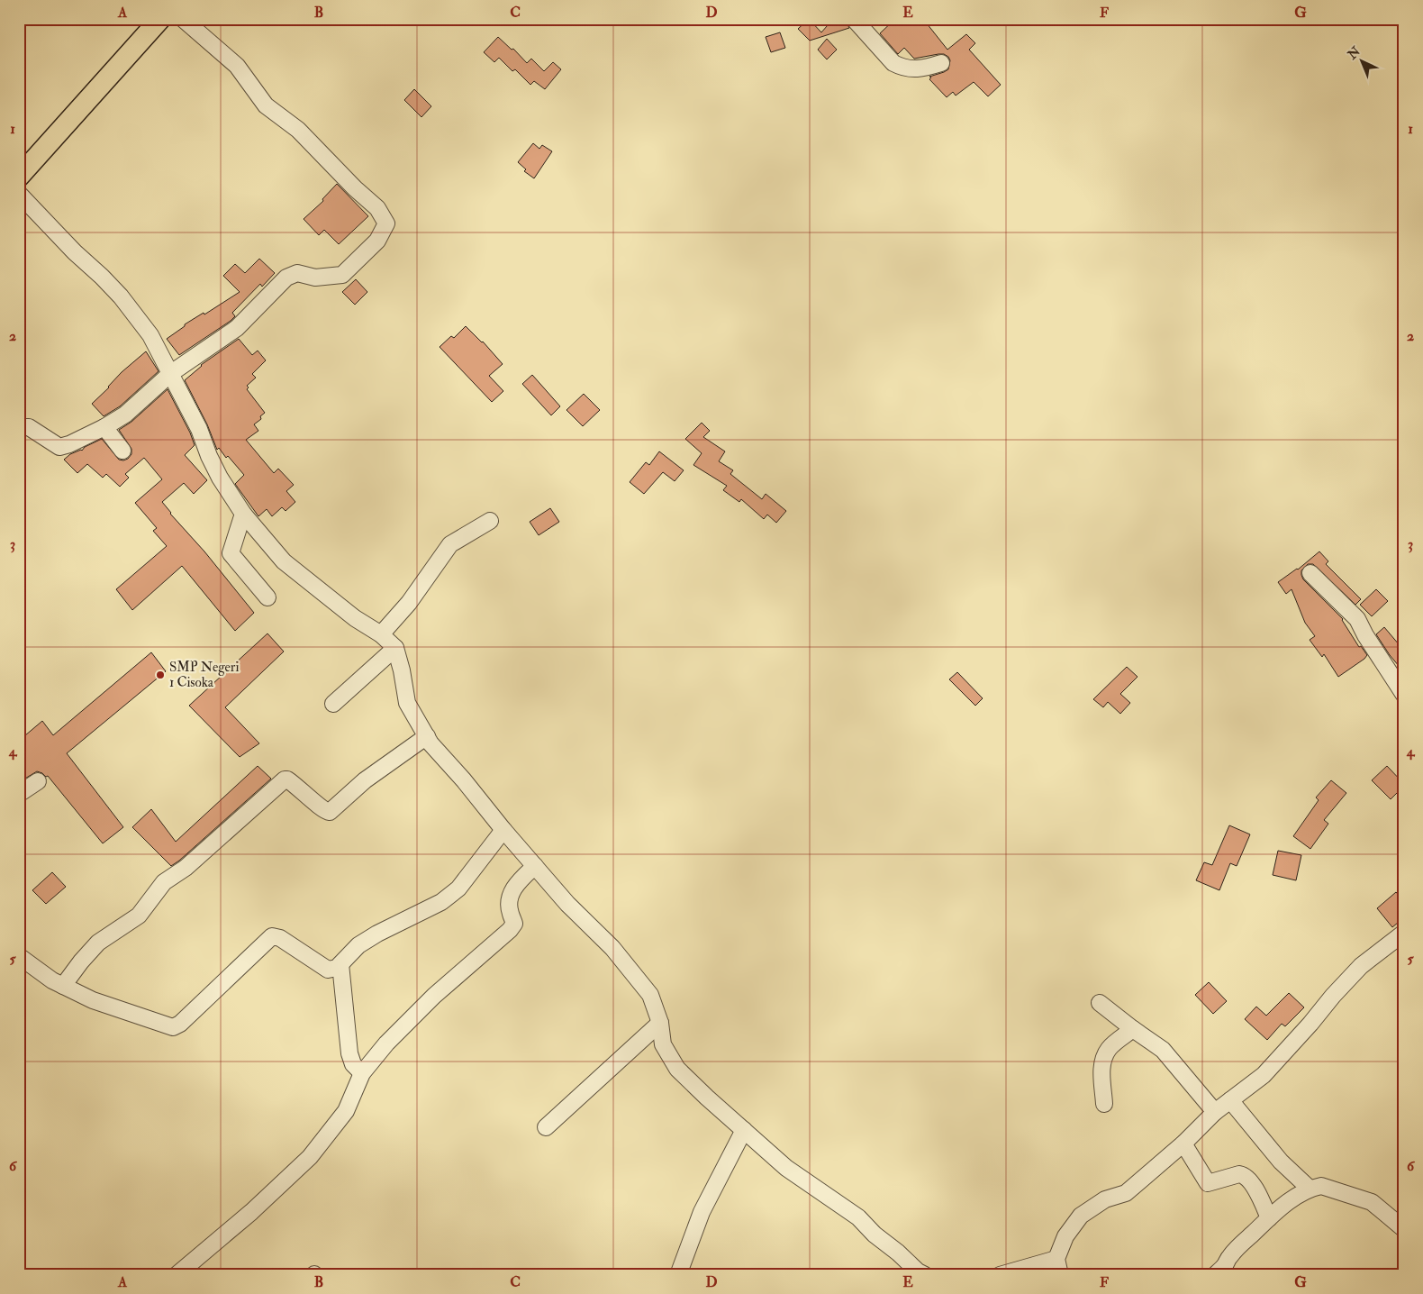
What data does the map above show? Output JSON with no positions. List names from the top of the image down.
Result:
{
  "places": ["SMP Negeri 1 Cisoka"],
  "north": "top left",
  "grid": {
    "columns": [
      "A",
      "B",
      "C",
      "D",
      "E",
      "F",
      "G"
    ],
    "rows": [
      "1",
      "2",
      "3",
      "4",
      "5",
      "6"
    ]
  }
}
